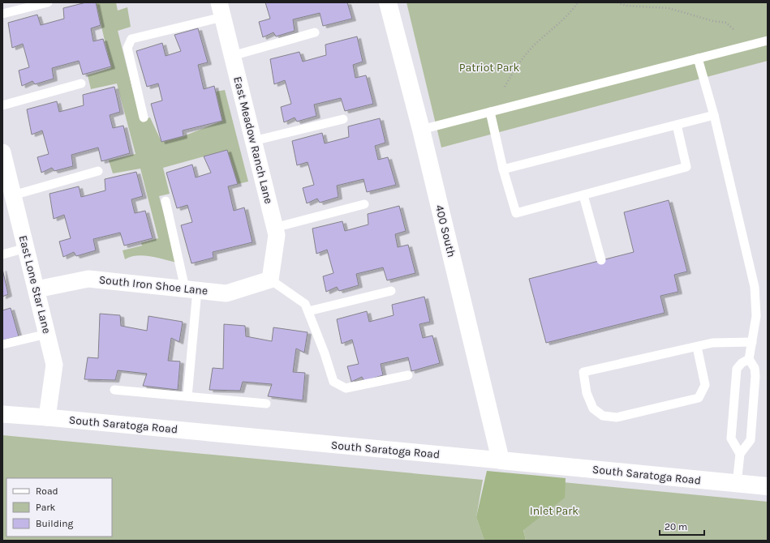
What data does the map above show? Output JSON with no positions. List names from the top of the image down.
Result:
{
  "streets": {
    "street": [
      "East Meadow Ranch Lane",
      "400 South",
      "East Lone Star Lane",
      "South Iron Shoe Lane",
      "South Saratoga Road"
    ]
  },
  "crossings": [
    ["East Meadow Ranch Lane", "South Iron Shoe Lane"],
    ["400 South", "South Saratoga Road"],
    ["East Lone Star Lane", "South Iron Shoe Lane"],
    ["East Lone Star Lane", "South Saratoga Road"]
  ],
  "parks": ["Patriot Park", "Inlet Park"],
  "legend": ["Road", "Park", "Building"],
  "scale_bar": "20 m"
}
